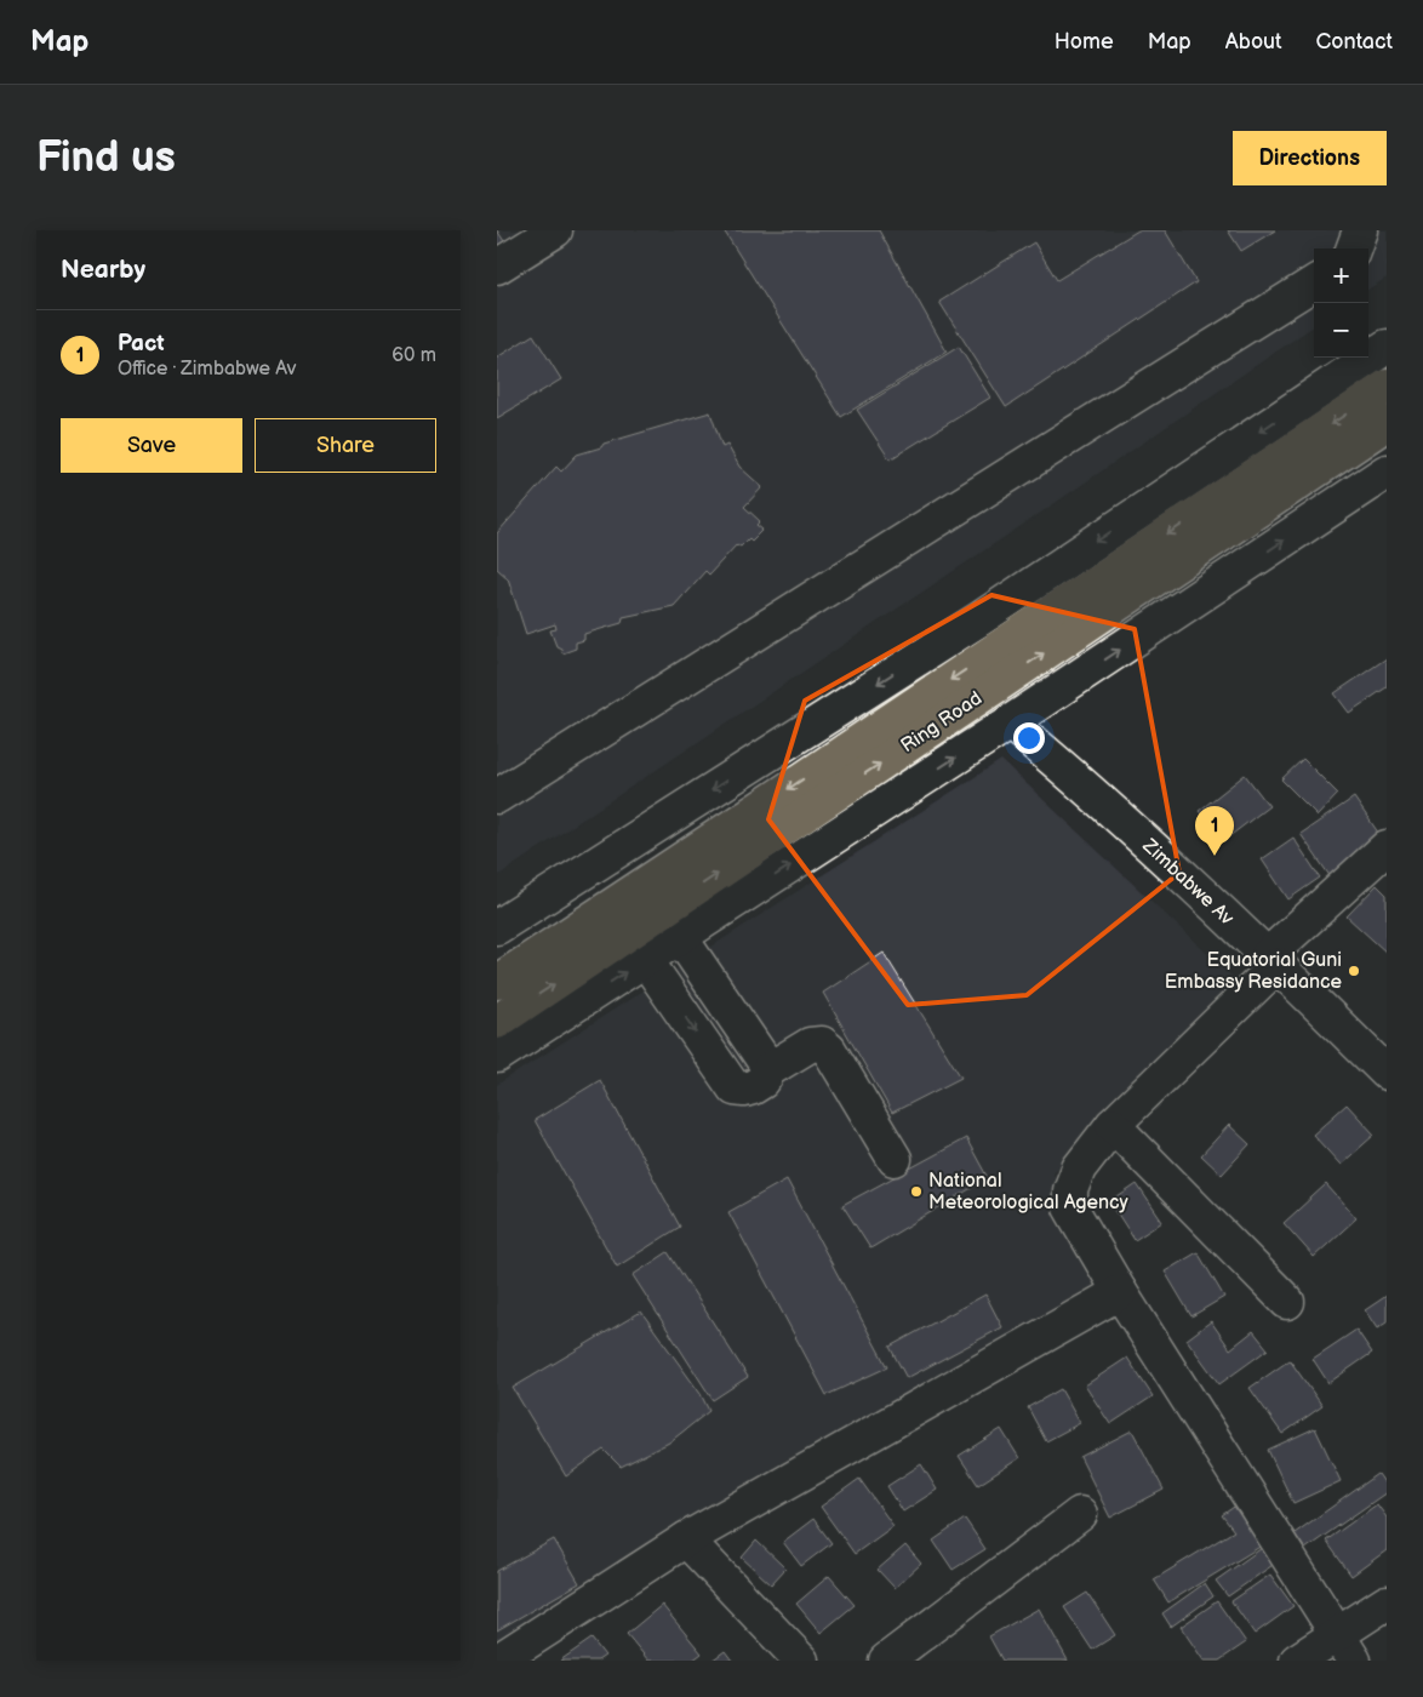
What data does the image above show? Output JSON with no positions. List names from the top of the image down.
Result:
{
  "streets": {
    "highway": ["Ring Road"],
    "street": ["Zimbabwe Av"]
  },
  "places": ["Equatorial Guni Embassy Residance", "National Meteorological Agency"],
  "page": {
    "header": "Map",
    "nav": [
      "Home",
      "Map",
      "About",
      "Contact"
    ],
    "buttons": [
      "Directions",
      ["Save", "Share"]
    ],
    "title": "Find us",
    "heading": "Nearby",
    "map_buttons": ["+", "−"],
    "list": [
      {
        "mark": "1",
        "name": "Pact",
        "note": "Office · Zimbabwe Av",
        "value": "60 m"
      }
    ],
    "pins": "1"
  }
}
